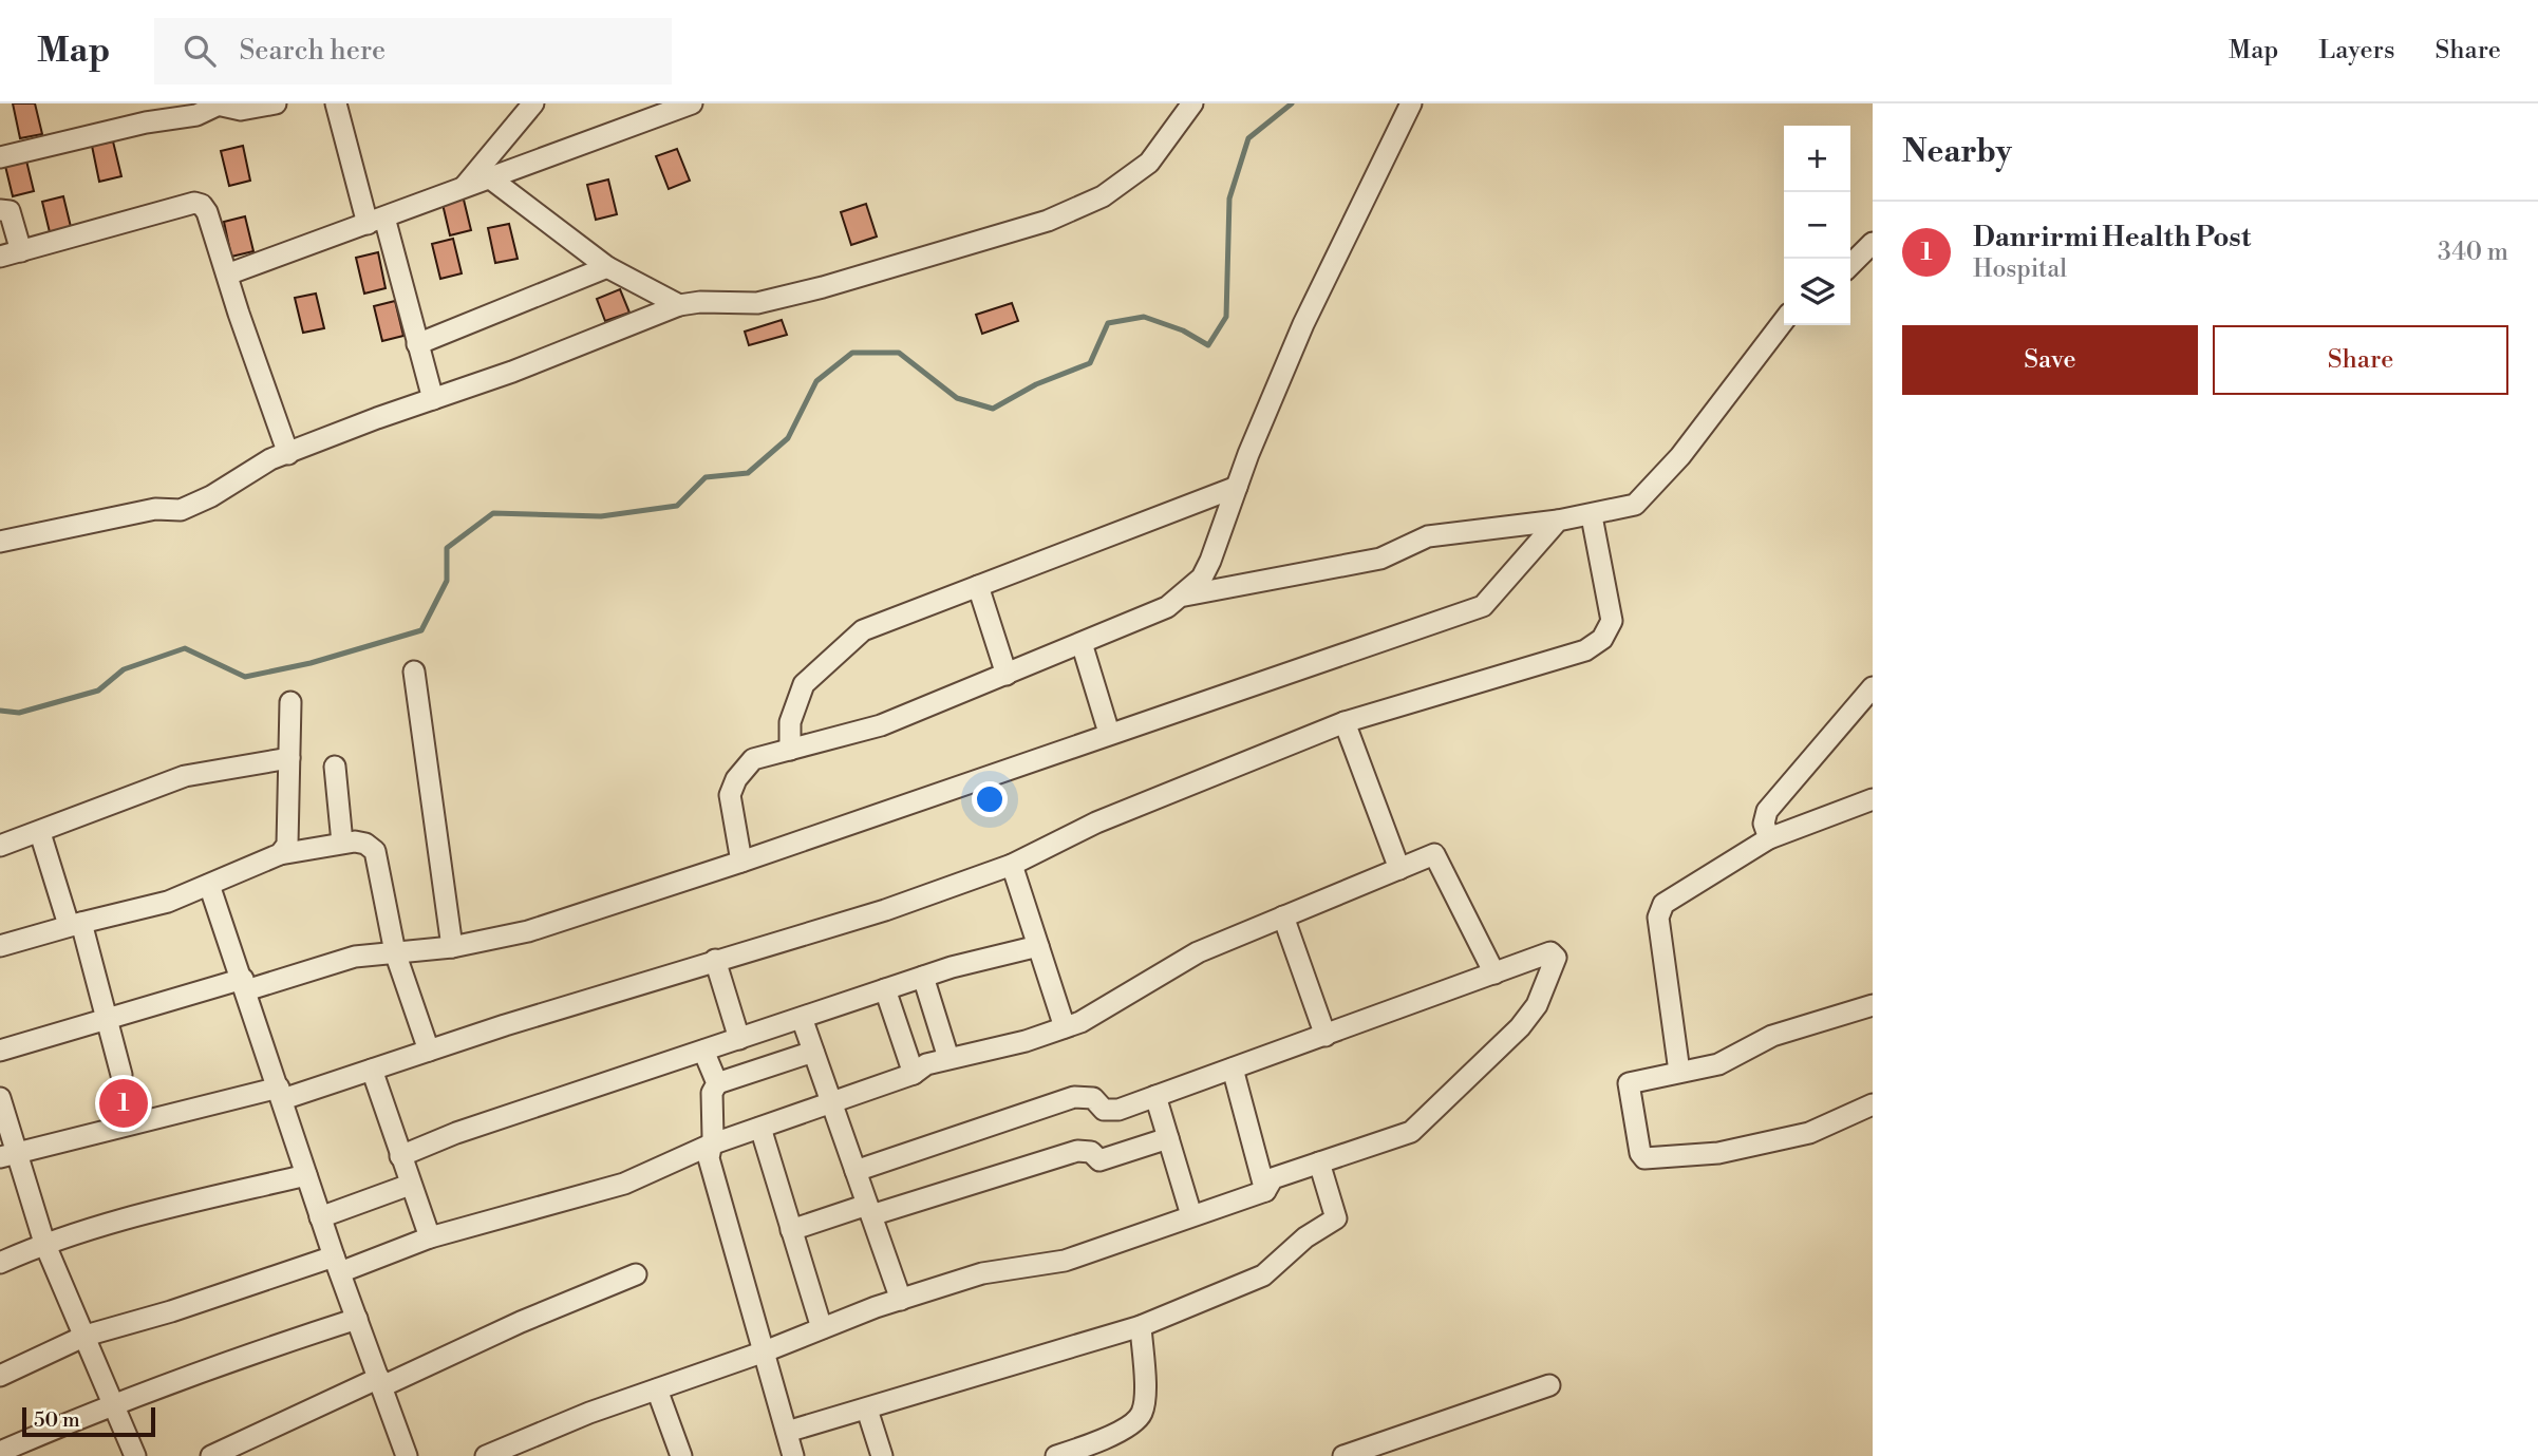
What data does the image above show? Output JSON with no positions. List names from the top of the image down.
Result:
{
  "scale_bar": "50 m",
  "page": {
    "header": "Map",
    "search": "Search here",
    "nav": ["Map", "Layers", "Share"],
    "heading": "Nearby",
    "map_buttons": ["+", "−"],
    "list": [
      {
        "mark": "1",
        "name": "Danrirmi Health Post",
        "note": "Hospital",
        "value": "340 m"
      }
    ],
    "buttons": ["Save", "Share"],
    "pins": "1",
    "scale": "50 m"
  }
}
